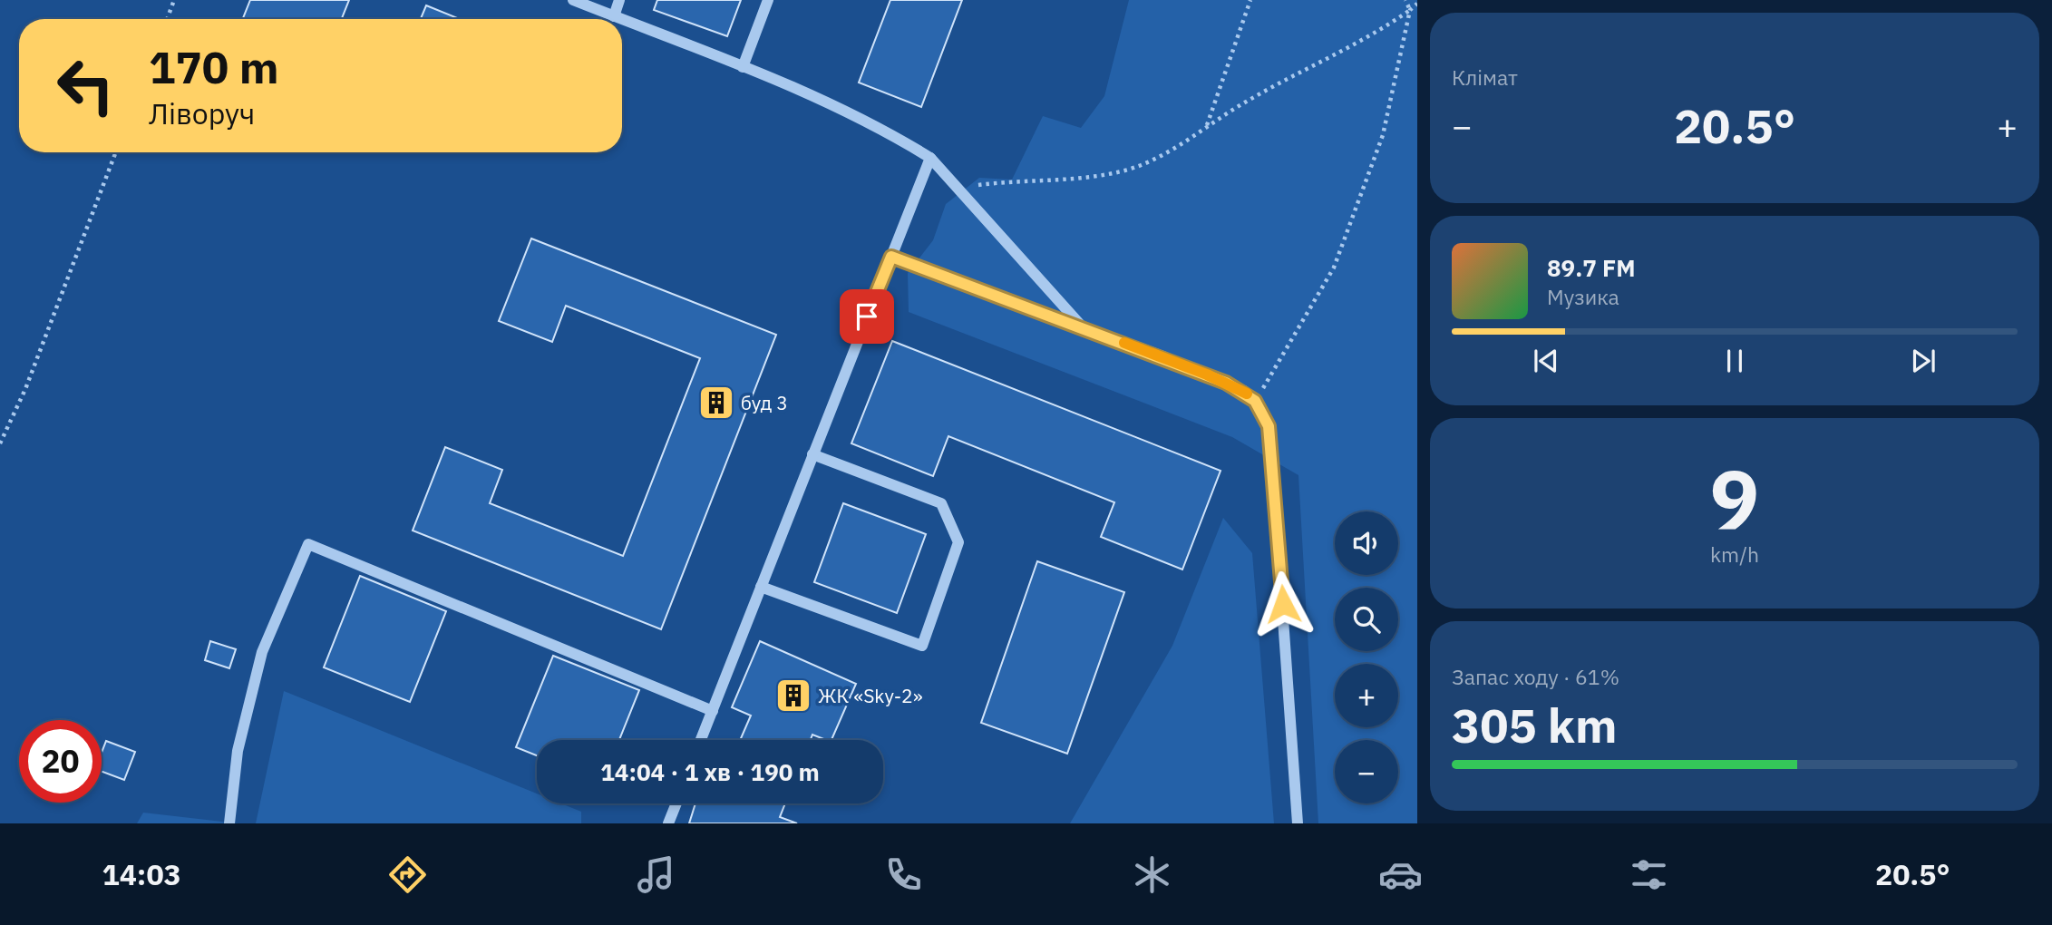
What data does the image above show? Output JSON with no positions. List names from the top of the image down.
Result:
{
  "places": {
    "building": ["буд 3", "ЖК «Sky-2»"]
  },
  "page": {
    "tile": [
      "Клімат",
      ["9", "km/h"],
      ["Запас ходу · 61%", "305 km"]
    ],
    "turn": ["170 m", "Ліворуч"],
    "heat": ["−", "20.5°", "+"],
    "song": ["89.7 FM", "Музика"],
    "map_buttons": ["+", "−"],
    "limit": "20",
    "trip": "14:04 · 1 хв · 190 m",
    "tabs": ["14:03", "20.5°"]
  }
}
